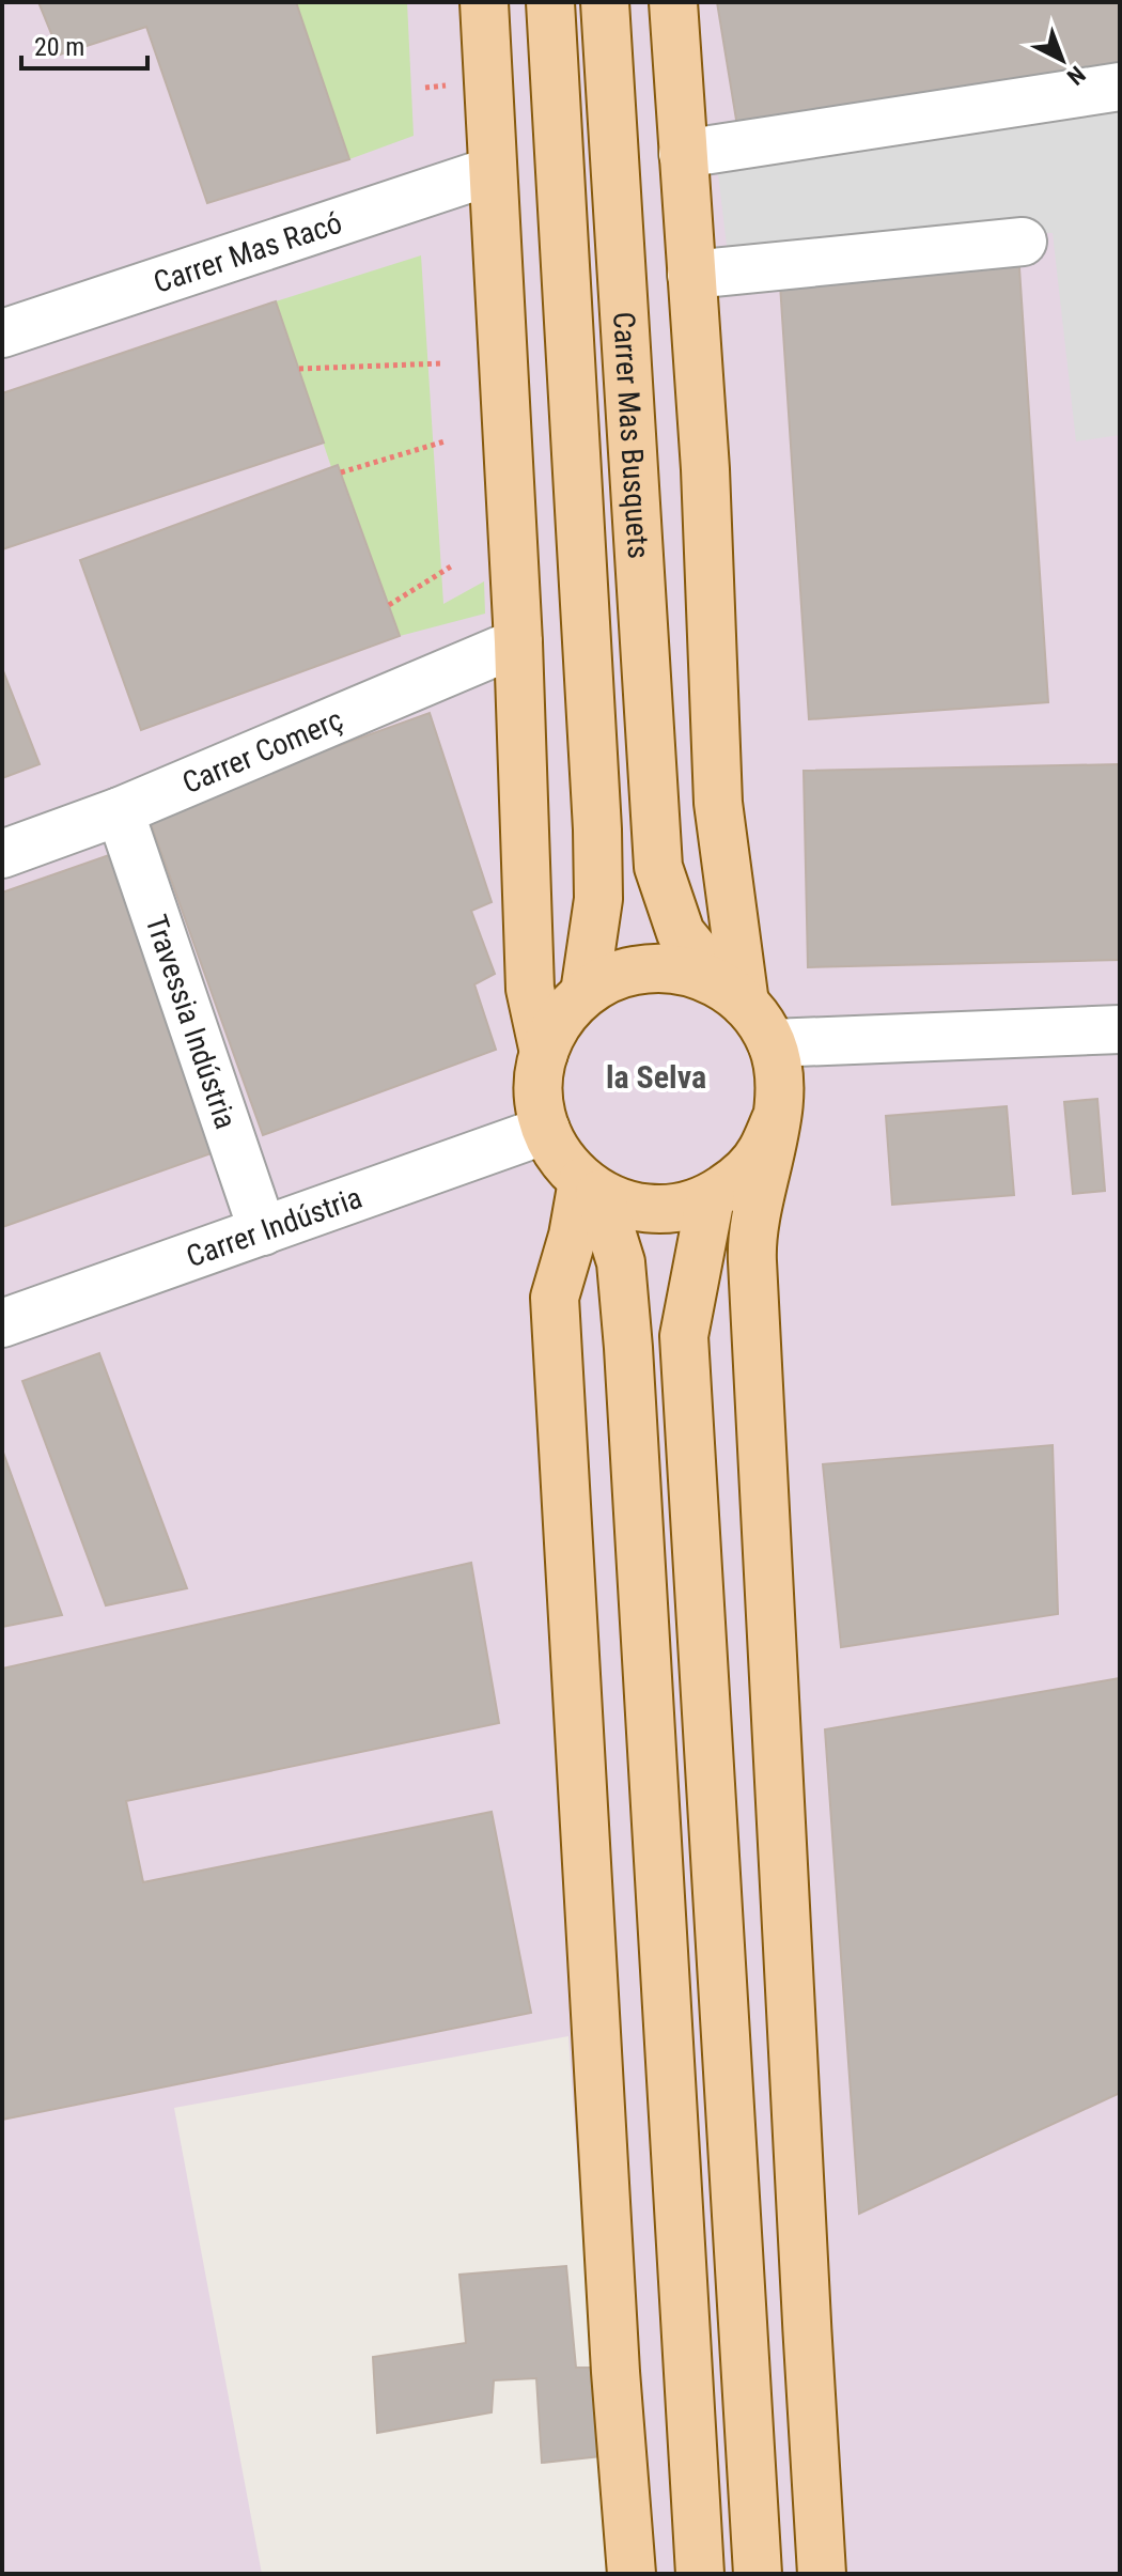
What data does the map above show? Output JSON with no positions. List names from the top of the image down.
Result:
{
  "streets": {
    "main road": ["Carrer Mas Busquets"],
    "street": [
      "Carrer Mas Racó",
      "Carrer Comerç",
      "Travessia Indústria",
      "Carrer Indústria"
    ]
  },
  "crossings": [
    ["Carrer Mas Busquets", "Carrer Indústria"],
    ["Carrer Comerç", "Travessia Indústria"],
    ["Travessia Indústria", "Carrer Indústria"]
  ],
  "districts": ["la Selva"],
  "scale_bar": "20 m",
  "north": "bottom right"
}
